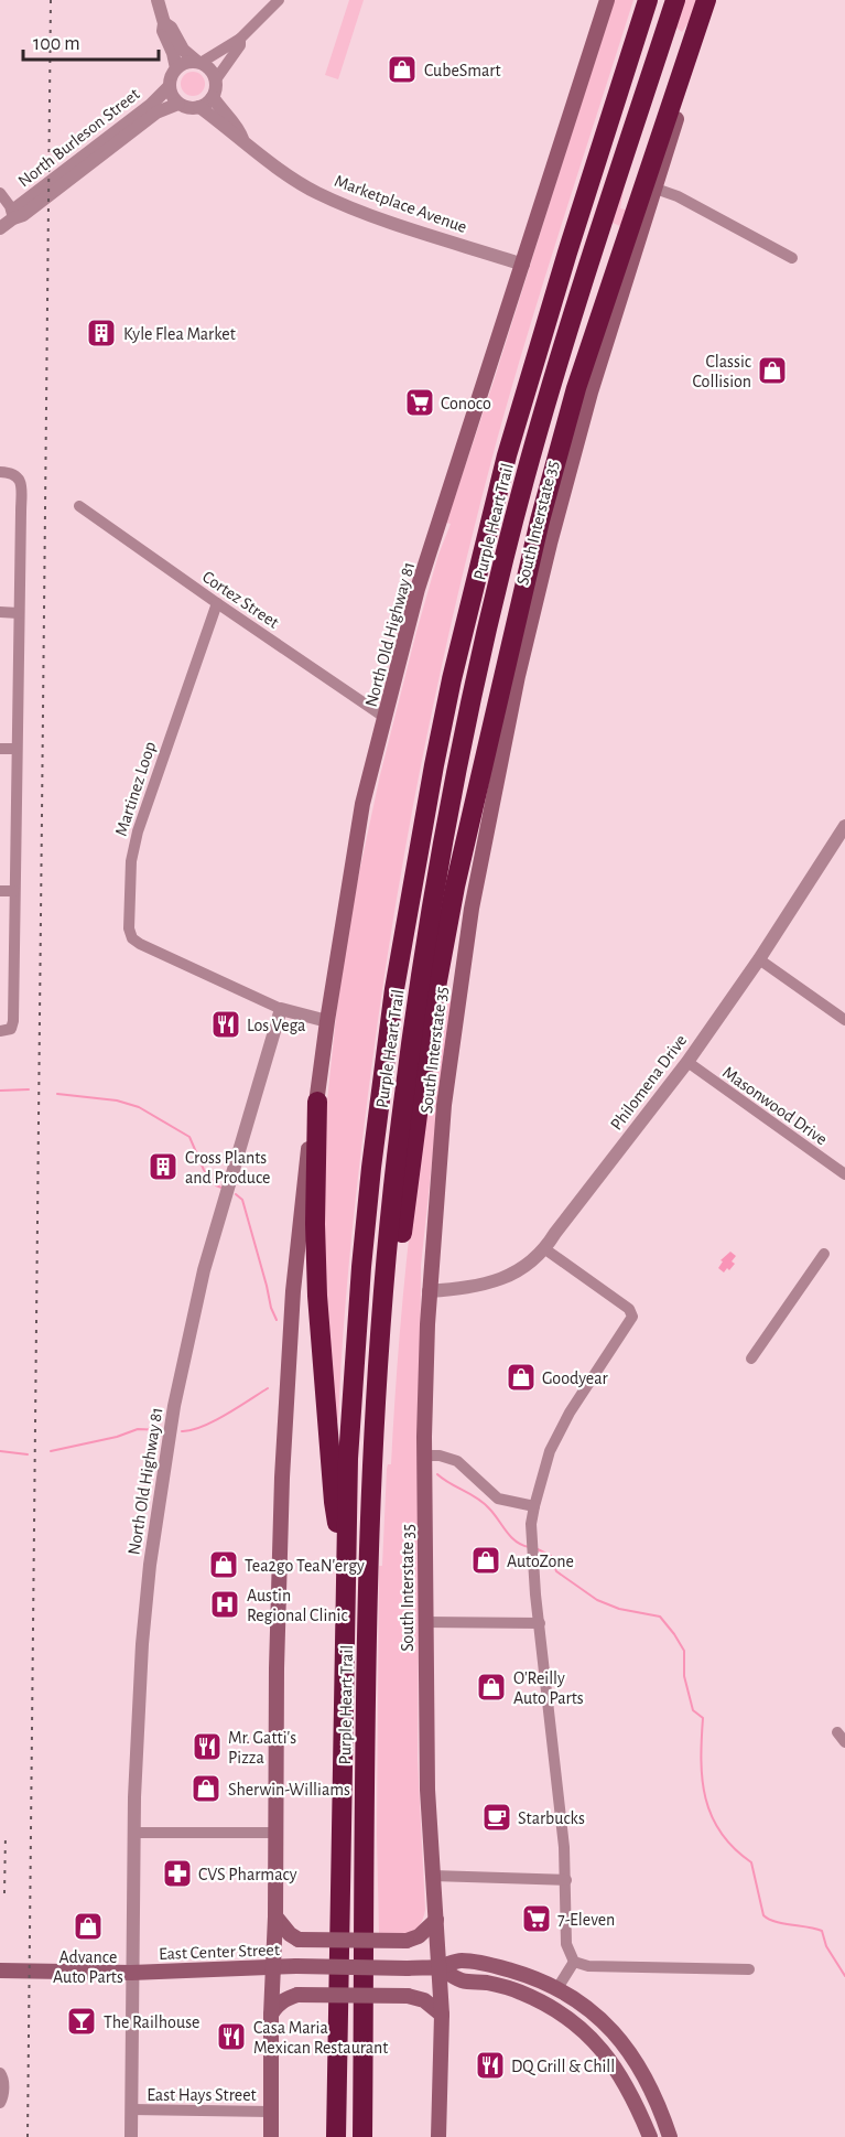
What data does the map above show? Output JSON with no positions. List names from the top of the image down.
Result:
{
  "streets": {
    "highway": ["Purple Heart Trail"],
    "main road": ["South Interstate 35", "North Old Highway 81", "East Center Street"],
    "street": [
      "North Burleson Street",
      "Marketplace Avenue",
      "Cortez Street",
      "Martinez Loop",
      "Philomena Drive",
      "Masonwood Drive",
      "East Hays Street"
    ]
  },
  "crossings": [
    ["North Burleson Street", "Marketplace Avenue"],
    ["Marketplace Avenue", "North Old Highway 81"],
    ["South Interstate 35", "Philomena Drive"],
    ["South Interstate 35", "East Center Street"],
    ["Cortez Street", "North Old Highway 81"],
    ["Cortez Street", "Martinez Loop"],
    ["North Old Highway 81", "Martinez Loop"],
    ["North Old Highway 81", "East Center Street"],
    ["North Old Highway 81", "East Hays Street"],
    ["Philomena Drive", "Masonwood Drive"]
  ],
  "places": {
    "shop": [
      "CubeSmart",
      "Classic Collision",
      "Goodyear",
      "AutoZone",
      "Tea2go TeaN'ergy",
      "O'Reilly Auto Parts",
      "Sherwin-Williams",
      "Advance Auto Parts"
    ],
    "building": ["Kyle Flea Market", "Cross Plants and Produce"],
    "supermarket": ["Conoco", "7-Eleven"],
    "restaurant": [
      "Los Vega",
      "Mr. Gatti's Pizza",
      "Casa Maria Mexican Restaurant",
      "DQ Grill & Chill"
    ],
    "hospital": ["Austin Regional Clinic"],
    "cafe": ["Starbucks"],
    "pharmacy": ["CVS Pharmacy"],
    "bar": ["The Railhouse"]
  },
  "scale_bar": "100 m"
}
